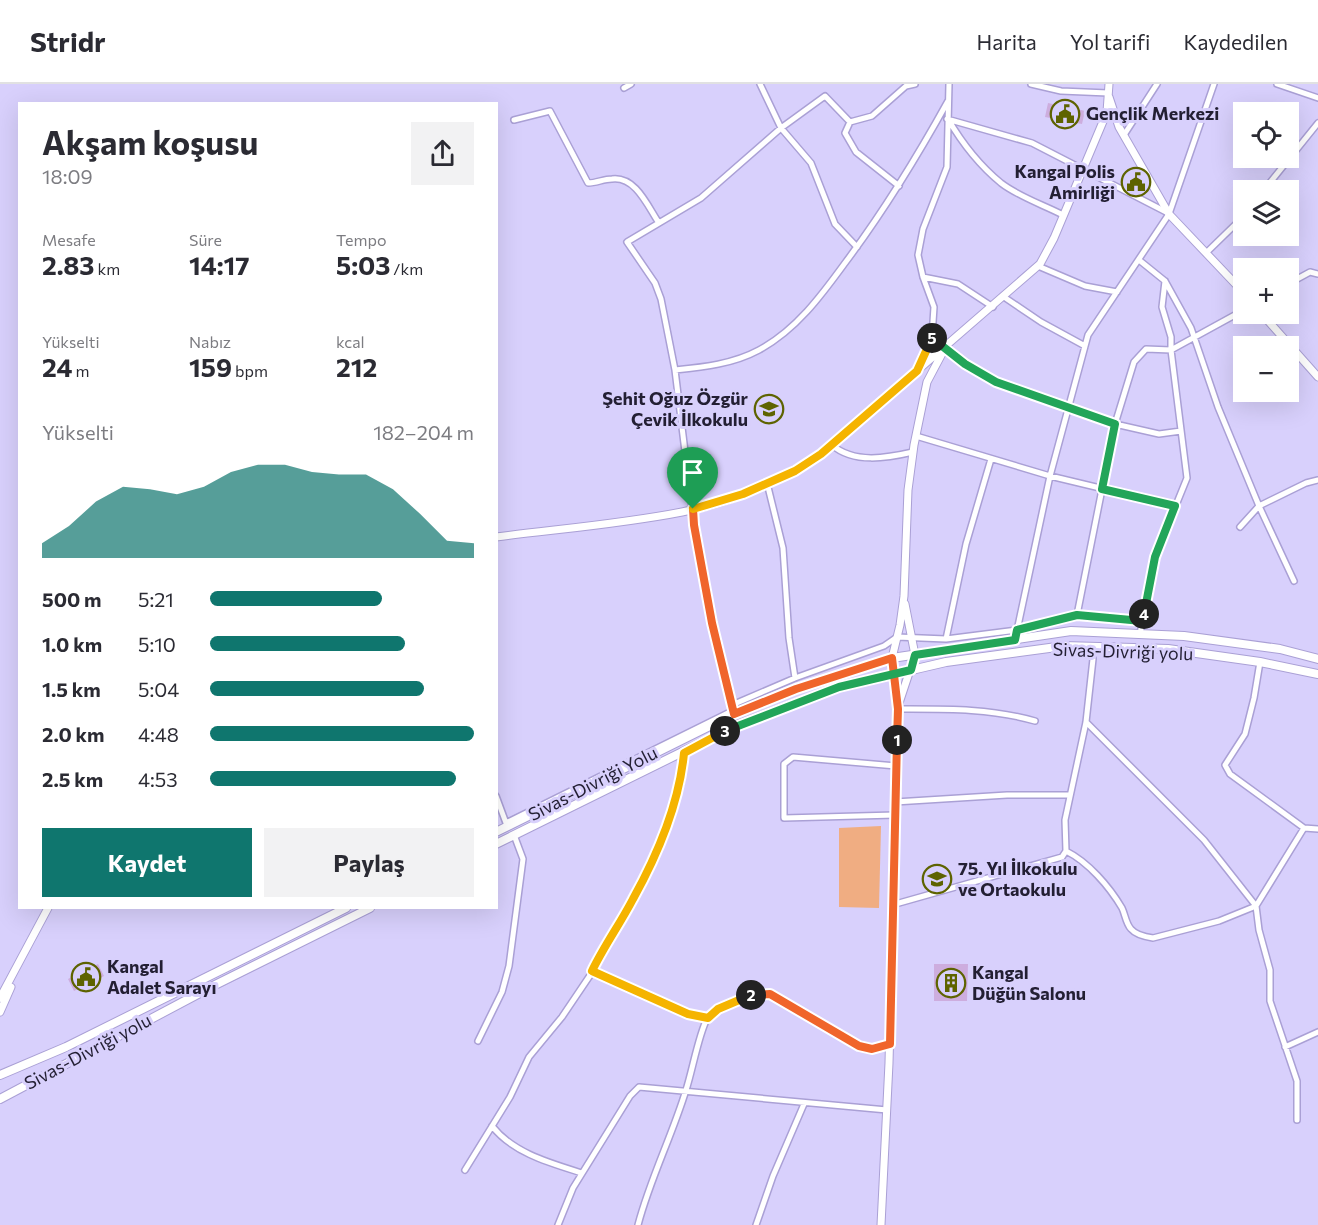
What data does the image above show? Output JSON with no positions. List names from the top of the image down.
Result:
{
  "streets": {
    "main road": ["Sivas-Divriği yolu", "Sivas-Divriği Yolu"]
  },
  "places": {
    "public building": ["Gençlik Merkezi", "Kangal Polis Amirliği", "Kangal Adalet Sarayı"],
    "school or university": ["Şehit Oğuz Özgür Çevik İlkokulu", "75. Yıl İlkokulu ve Ortaokulu"],
    "building": ["Kangal Düğün Salonu"]
  },
  "page": {
    "header": "Stridr",
    "nav": ["Harita", "Yol tarifi", "Kaydedilen"],
    "map_buttons": ["+", "−"],
    "heading": ["Akşam koşusu", "18:09"],
    "stats": [
      ["Mesafe", "2.83 km"],
      ["Süre", "14:17"],
      ["Tempo", "5:03 /km"],
      ["Yükselti", "24 m"],
      ["Nabız", "159 bpm"],
      ["kcal", "212"]
    ],
    "pins": [
      "5",
      "4",
      "3",
      "1",
      "2"
    ],
    "chart": ["Yükselti", "182–204 m"],
    "list": [
      {
        "name": "500 m",
        "note": "5:21"
      },
      {
        "name": "1.0 km",
        "note": "5:10"
      },
      {
        "name": "1.5 km",
        "note": "5:04"
      },
      {
        "name": "2.0 km",
        "note": "4:48"
      },
      {
        "name": "2.5 km",
        "note": "4:53"
      }
    ],
    "buttons": ["Kaydet", "Paylaş"]
  }
}
